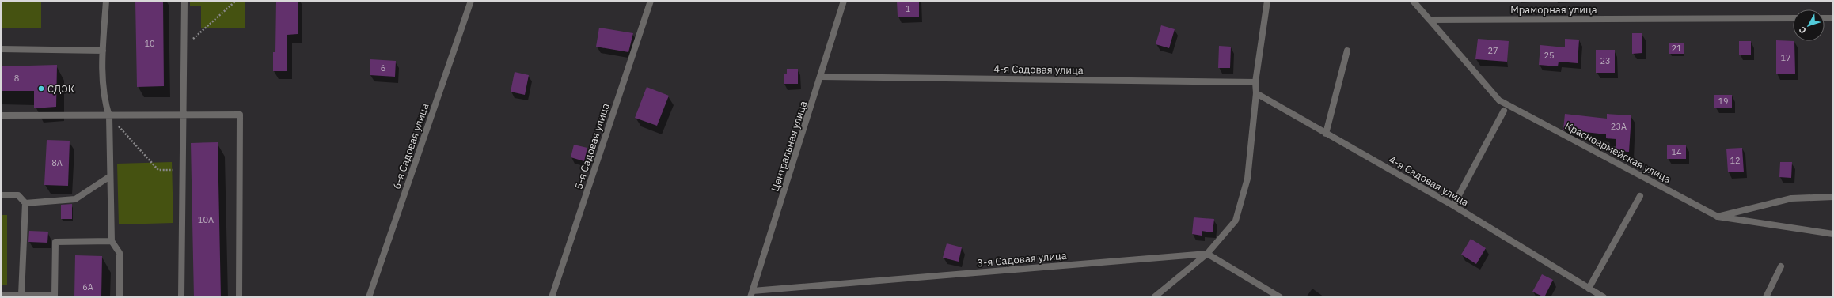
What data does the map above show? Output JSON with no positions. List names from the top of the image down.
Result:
{
  "streets": {
    "street": [
      "Мраморная улица",
      "4-я Садовая улица",
      "6-я Садовая улица",
      "5-я Садовая улица",
      "Центральная улица",
      "Красноармейская улица",
      "3-я Садовая улица"
    ]
  },
  "crossings": [
    ["Мраморная улица", "Красноармейская улица"],
    ["4-я Садовая улица", "Центральная улица"],
    ["Центральная улица", "3-я Садовая улица"]
  ],
  "places": ["СДЭК"],
  "house_numbers": [
    "1",
    "10",
    "21",
    "27",
    "25",
    "17",
    "23",
    "6",
    "8",
    "19",
    "23А",
    "14",
    "12",
    "8А",
    "10А",
    "6А"
  ],
  "north": "bottom left"
}
